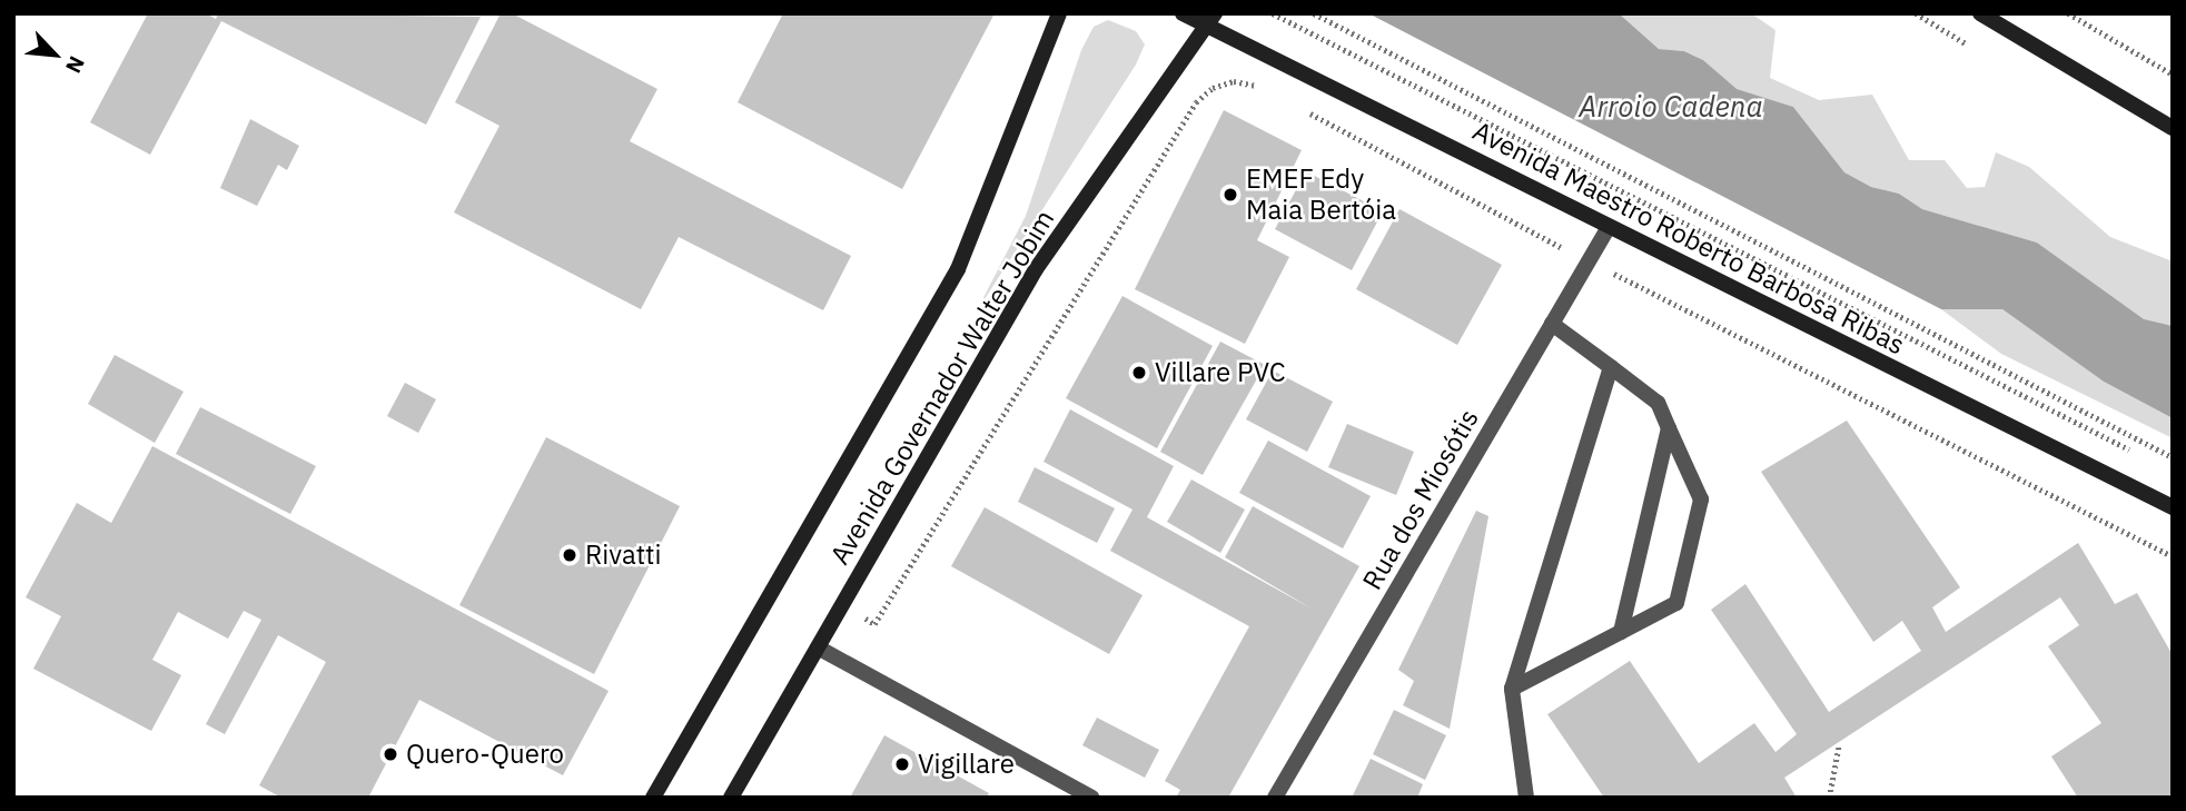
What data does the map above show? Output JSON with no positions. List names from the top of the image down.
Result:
{
  "streets": {
    "main road": ["Avenida Maestro Roberto Barbosa Ribas", "Avenida Governador Walter Jobim"],
    "street": ["Rua dos Miosótis"]
  },
  "crossings": [
    ["Avenida Maestro Roberto Barbosa Ribas", "Avenida Governador Walter Jobim"],
    ["Avenida Maestro Roberto Barbosa Ribas", "Rua dos Miosótis"]
  ],
  "water": ["Arroio Cadena"],
  "places": [
    "EMEF Edy Maia Bertóia",
    "Villare PVC",
    "Rivatti",
    "Quero-Quero",
    "Vigillare"
  ],
  "north": "bottom right"
}
